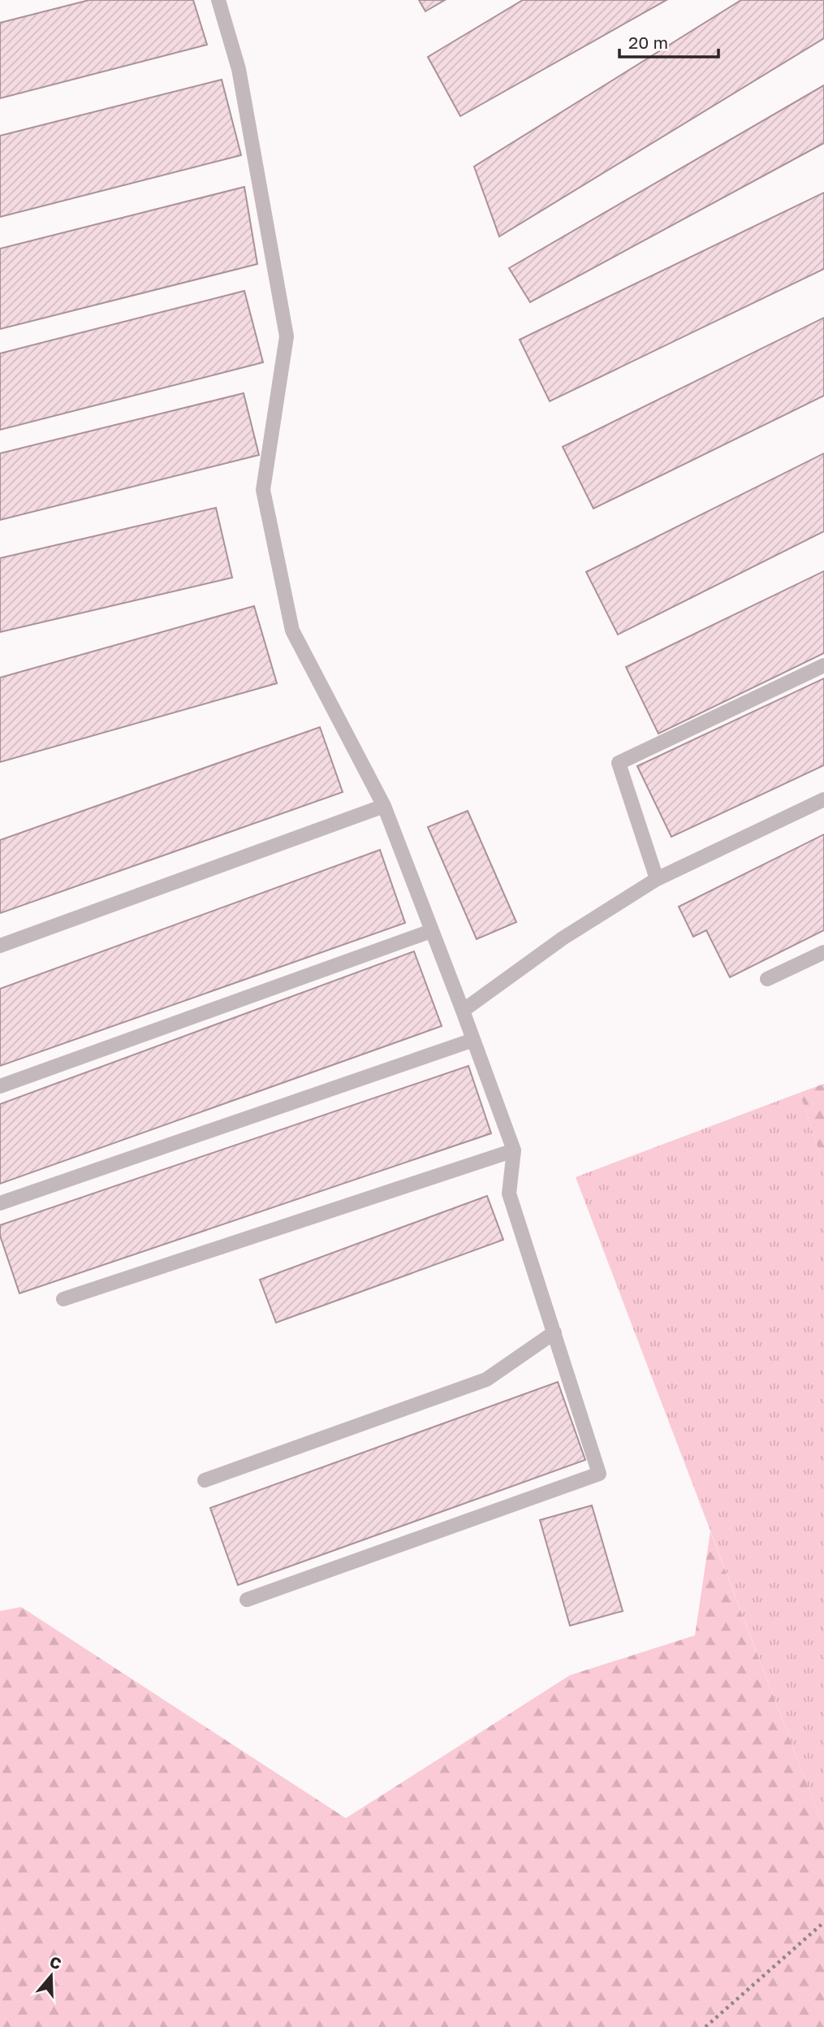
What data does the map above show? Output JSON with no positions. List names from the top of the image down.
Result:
{
  "scale_bar": "20 m",
  "north": "top"
}
